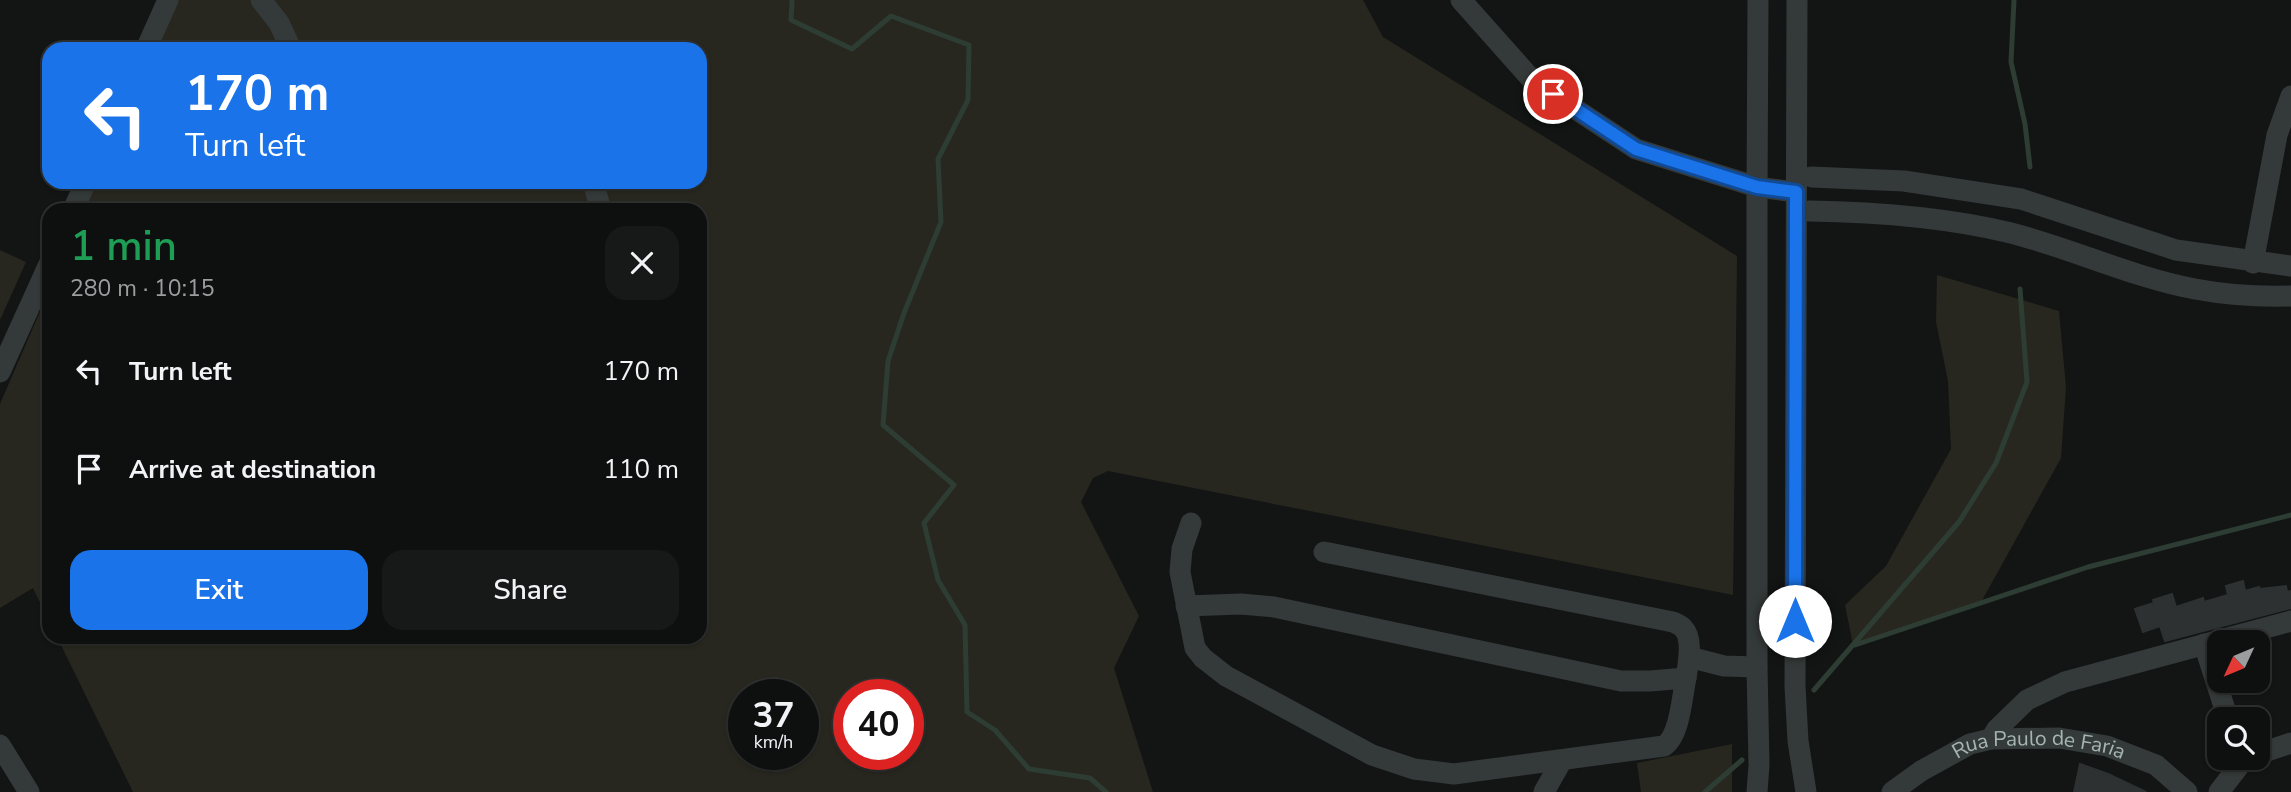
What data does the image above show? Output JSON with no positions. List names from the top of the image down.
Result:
{
  "streets": {
    "street": ["Rua Paulo de Faria"]
  },
  "north": "bottom left",
  "page": {
    "turn": ["170 m", "Turn left"],
    "heading": ["1 min", "280 m · 10:15"],
    "list": [
      {
        "name": "Turn left",
        "value": "170 m"
      },
      {
        "name": "Arrive at destination",
        "value": "110 m"
      }
    ],
    "buttons": ["Exit", "Share"],
    "speed": "37 km/h",
    "limit": "40"
  }
}
